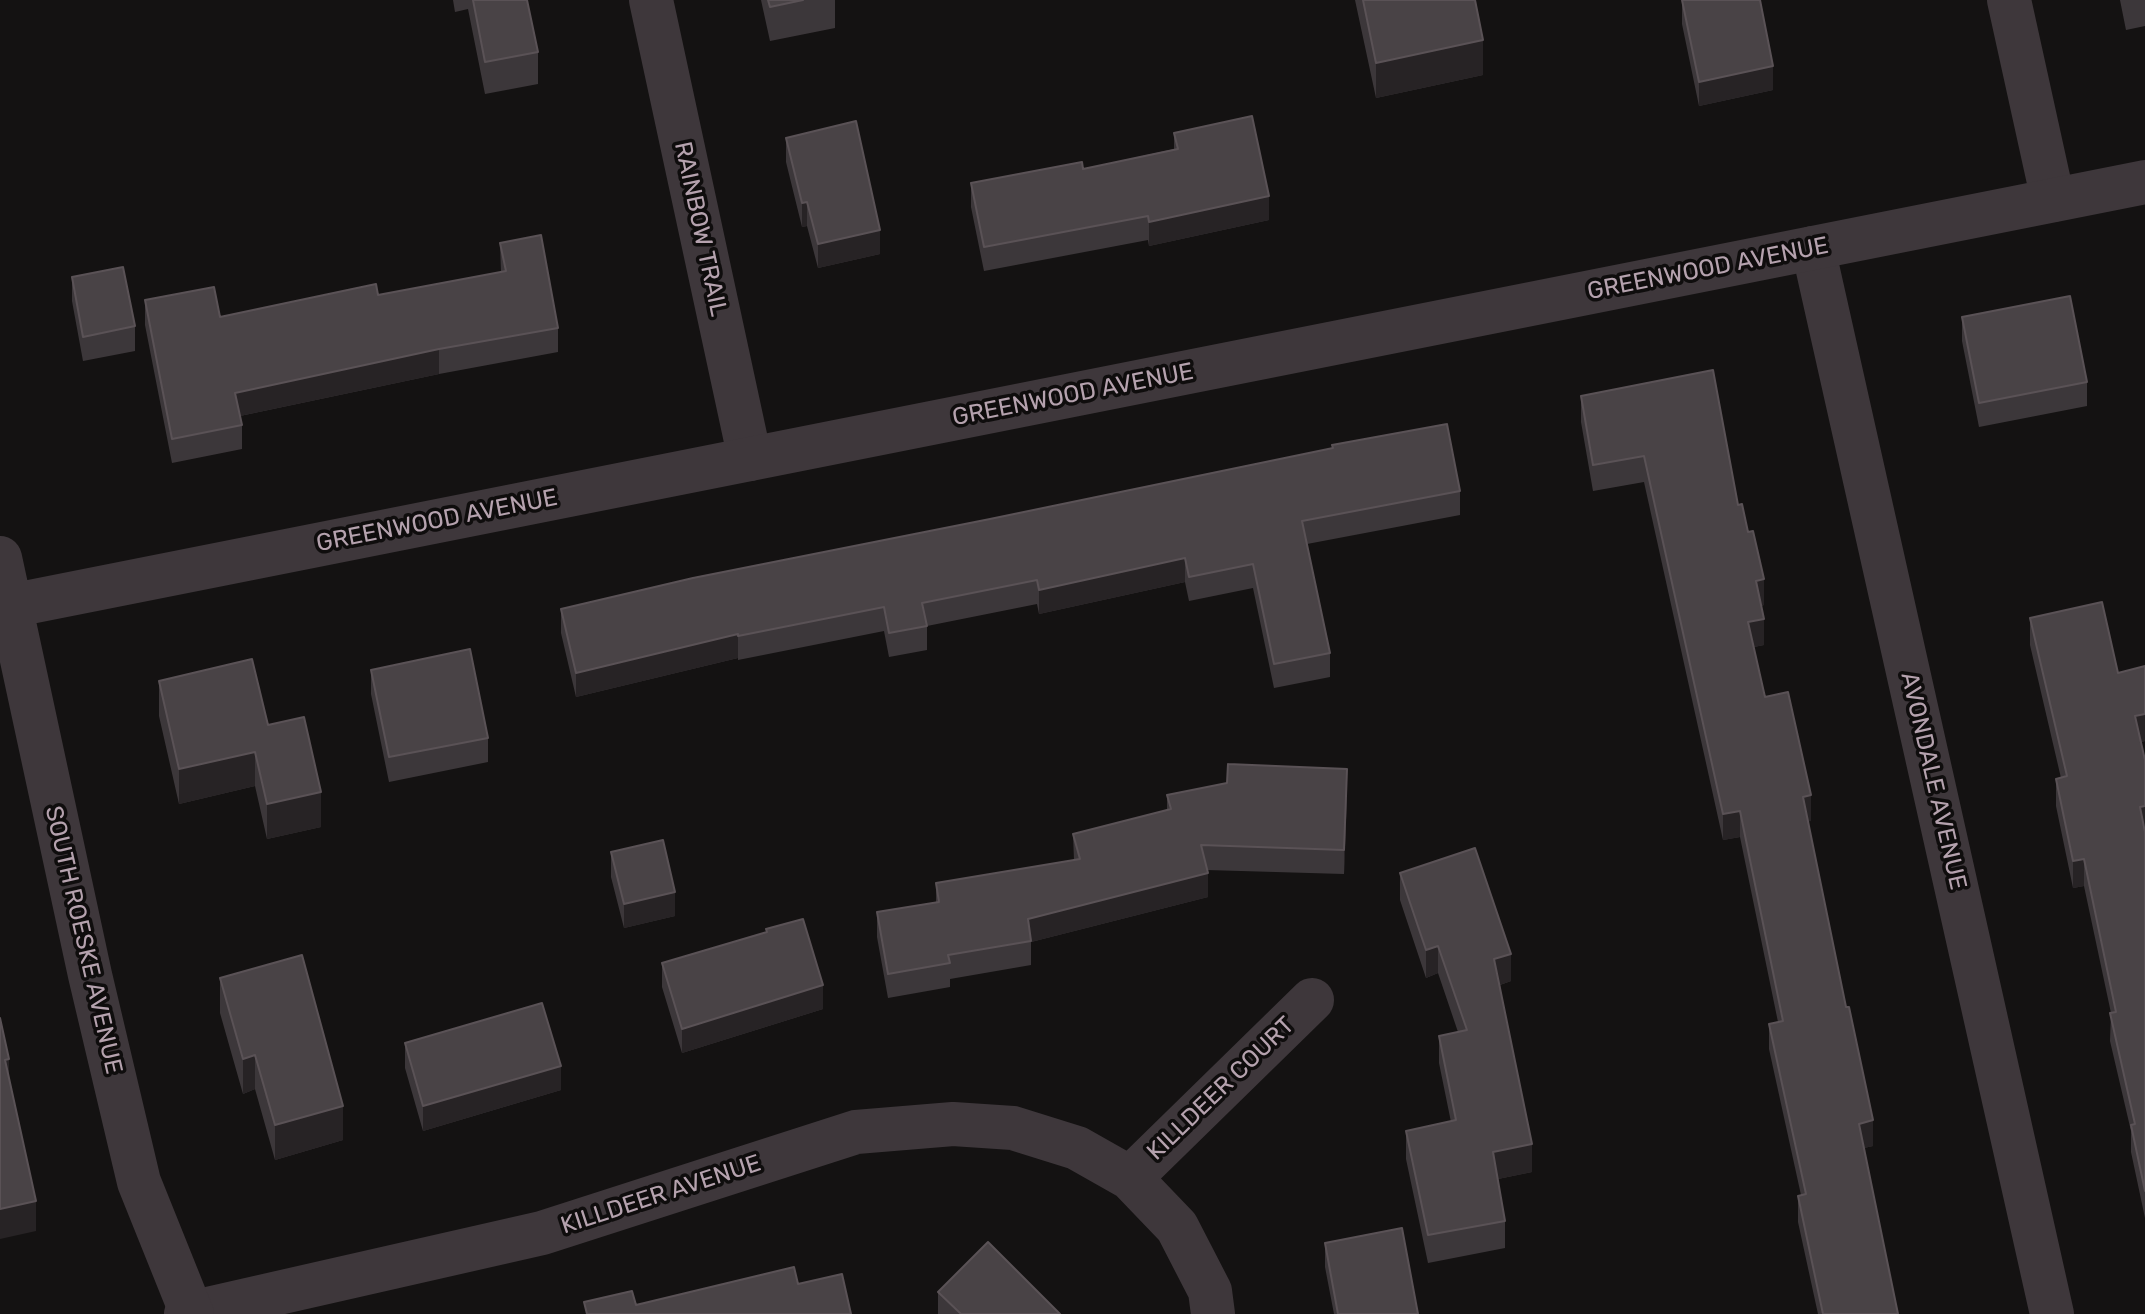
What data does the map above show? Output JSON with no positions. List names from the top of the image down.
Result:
{
  "streets": {
    "street": [
      "RAINBOW TRAIL",
      "GREENWOOD AVENUE",
      "AVONDALE AVENUE",
      "SOUTH ROESKE AVENUE",
      "KILLDEER COURT",
      "KILLDEER AVENUE"
    ]
  },
  "crossings": [
    ["RAINBOW TRAIL", "GREENWOOD AVENUE"],
    ["GREENWOOD AVENUE", "AVONDALE AVENUE"],
    ["GREENWOOD AVENUE", "SOUTH ROESKE AVENUE"],
    ["SOUTH ROESKE AVENUE", "KILLDEER AVENUE"],
    ["KILLDEER COURT", "KILLDEER AVENUE"]
  ]
}
